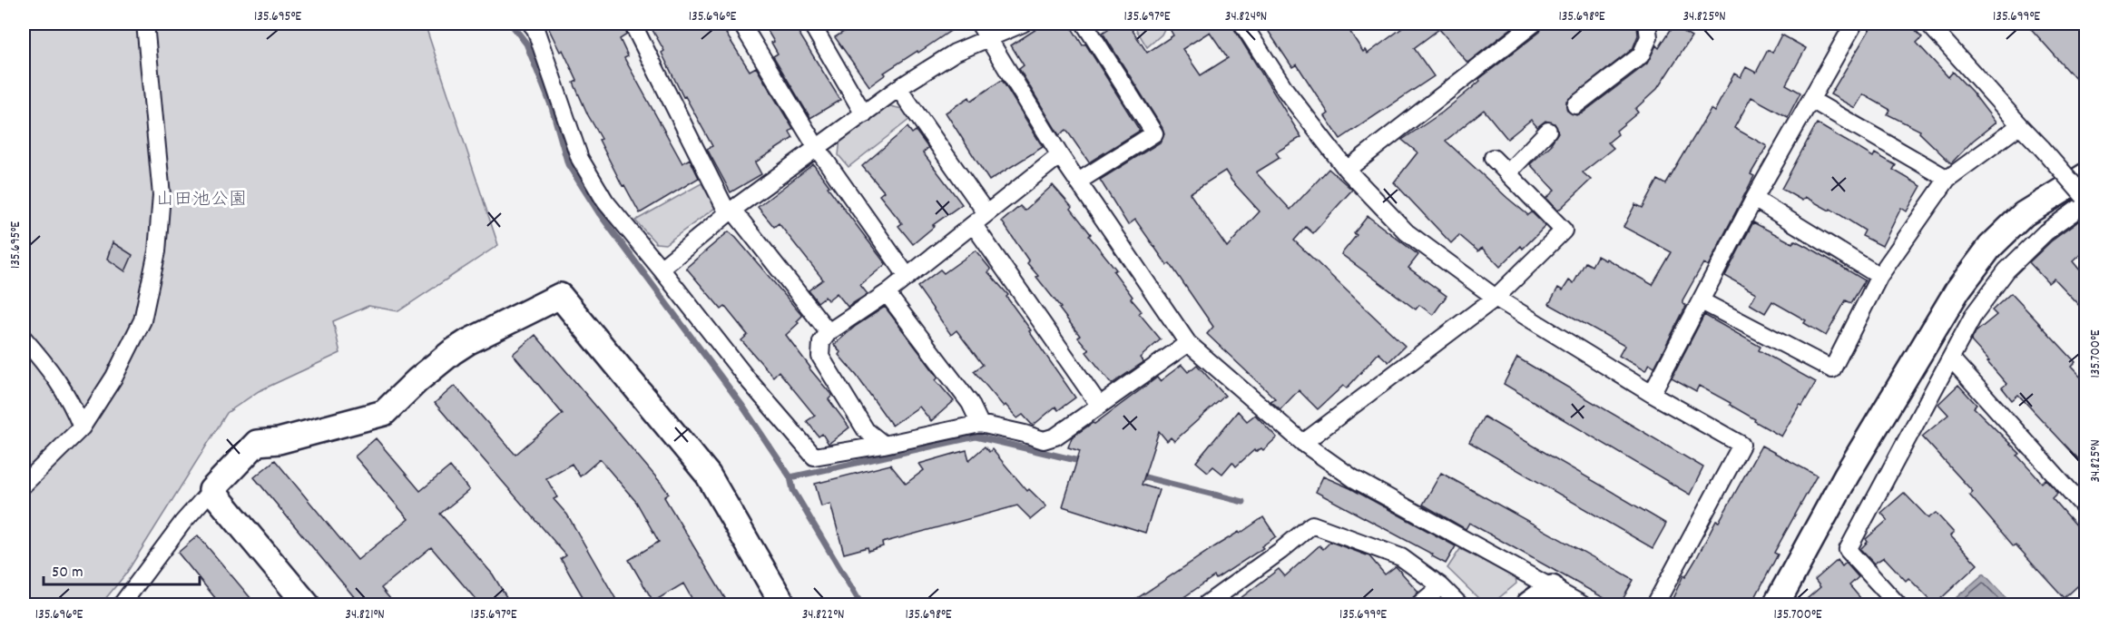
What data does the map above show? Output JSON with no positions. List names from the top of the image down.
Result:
{
  "parks": ["山田池公園"],
  "scale_bar": "50 m",
  "coordinates": [
    "135.695°E",
    "135.696°E",
    "135.697°E",
    "34.824°N",
    "135.698°E",
    "34.825°N",
    "135.699°E",
    "135.700°E",
    "34.821°N",
    "34.822°N"
  ]
}
